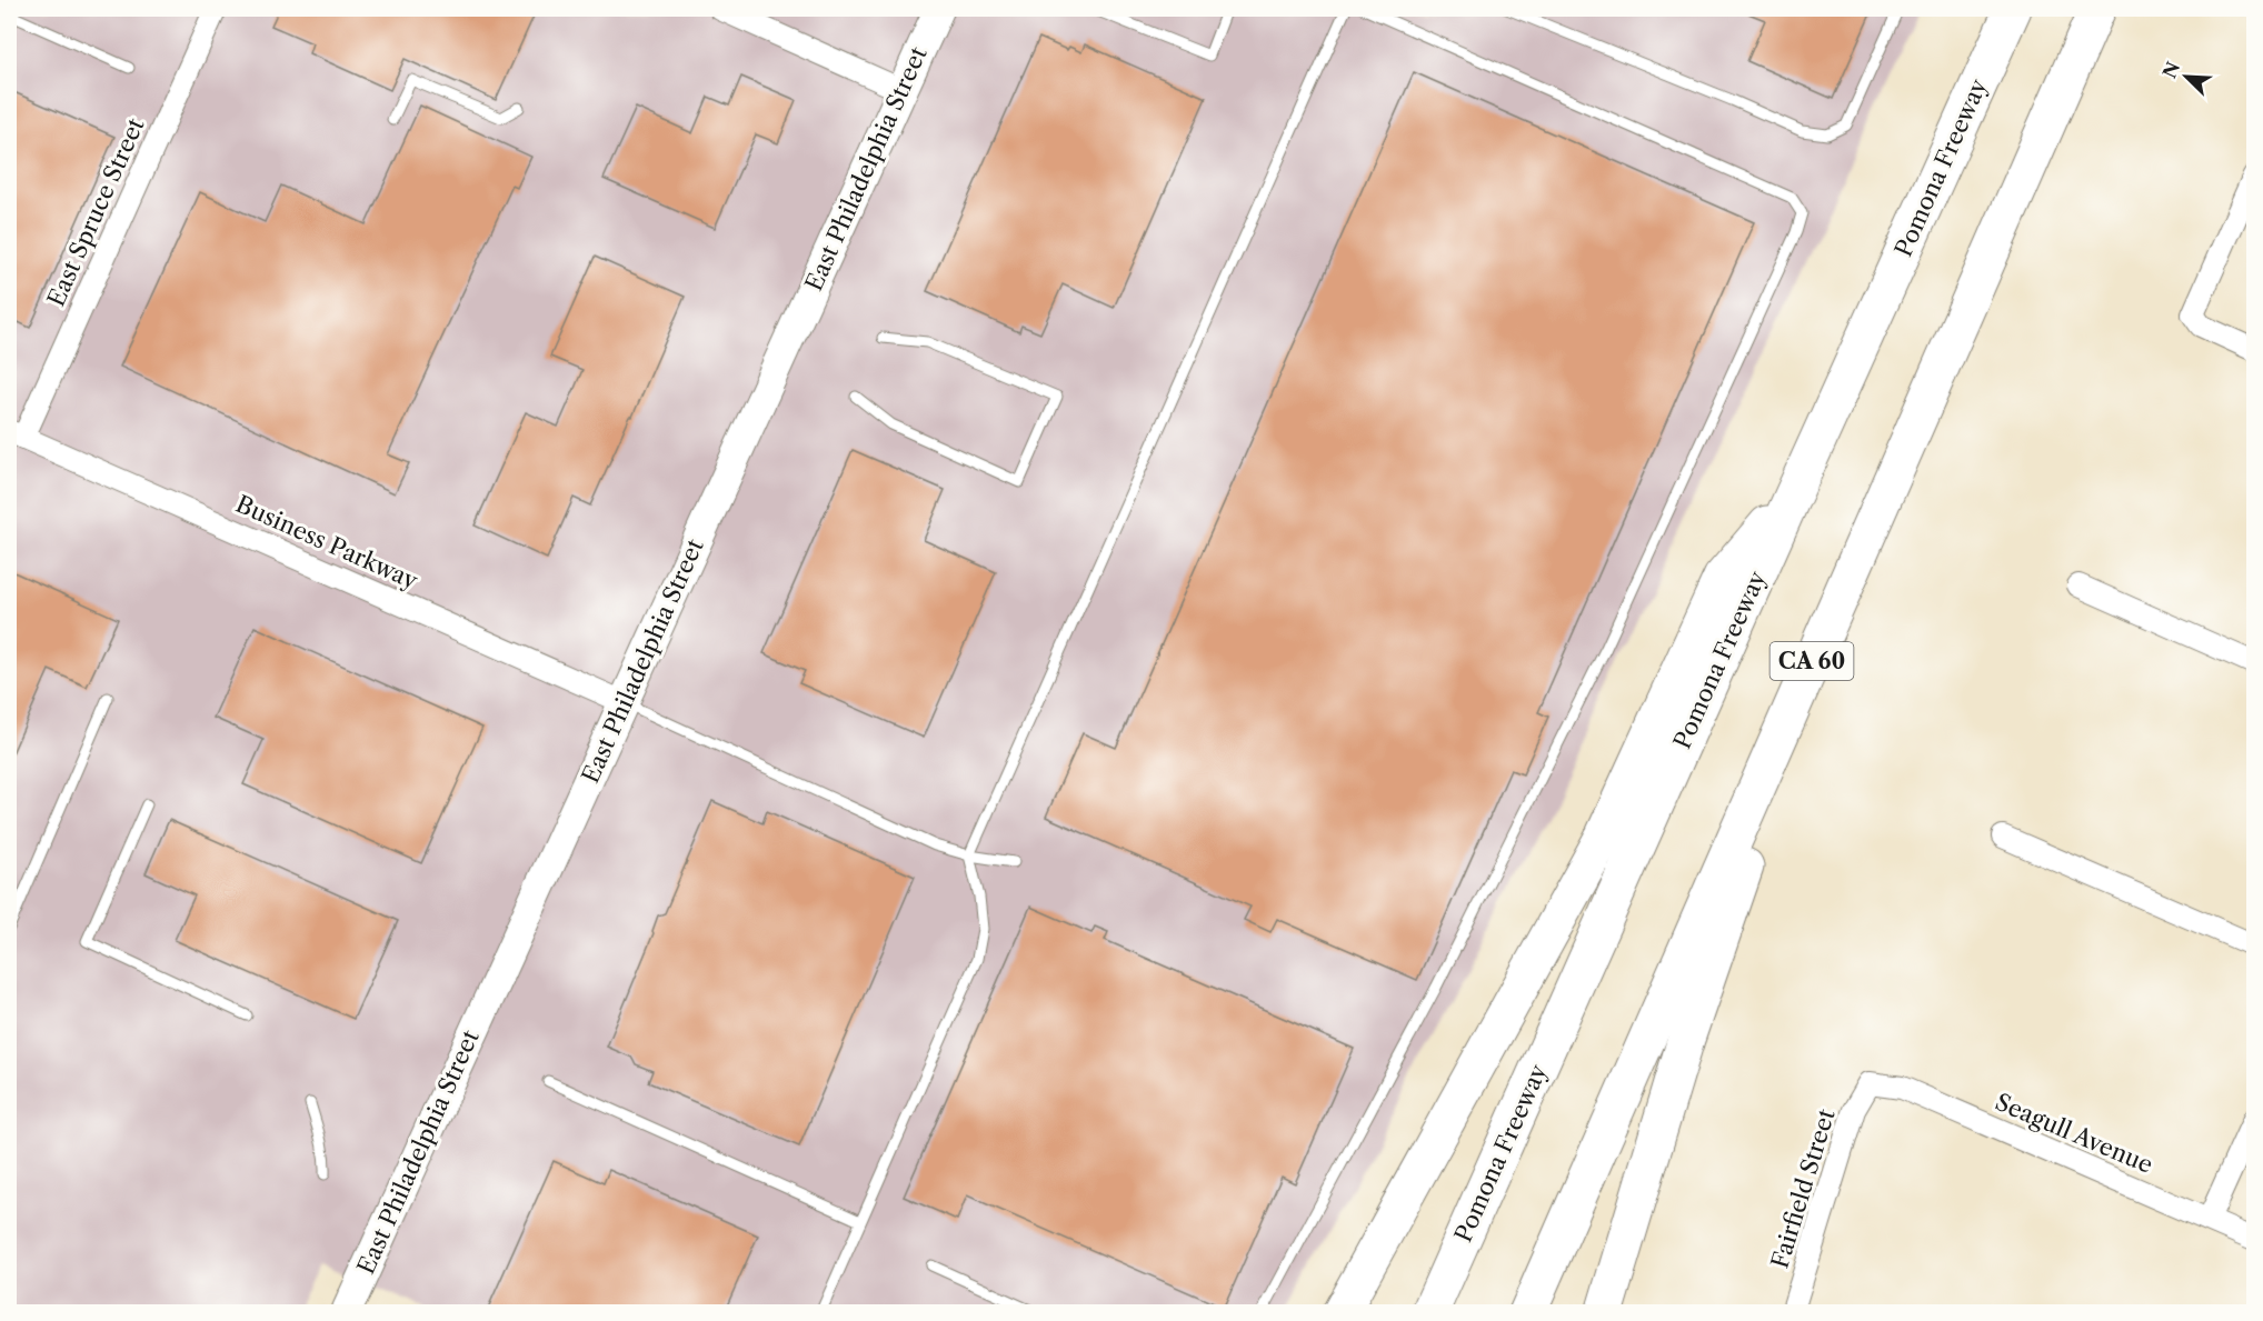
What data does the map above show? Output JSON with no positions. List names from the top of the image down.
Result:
{
  "streets": {
    "highway": ["Pomona Freeway", "CA 60"],
    "street": [
      "East Philadelphia Street",
      "East Spruce Street",
      "Business Parkway",
      "Seagull Avenue",
      "Fairfield Street"
    ]
  },
  "crossings": [
    ["East Philadelphia Street", "Business Parkway"],
    ["East Spruce Street", "Business Parkway"],
    ["Seagull Avenue", "Fairfield Street"]
  ],
  "north": "top left"
}
